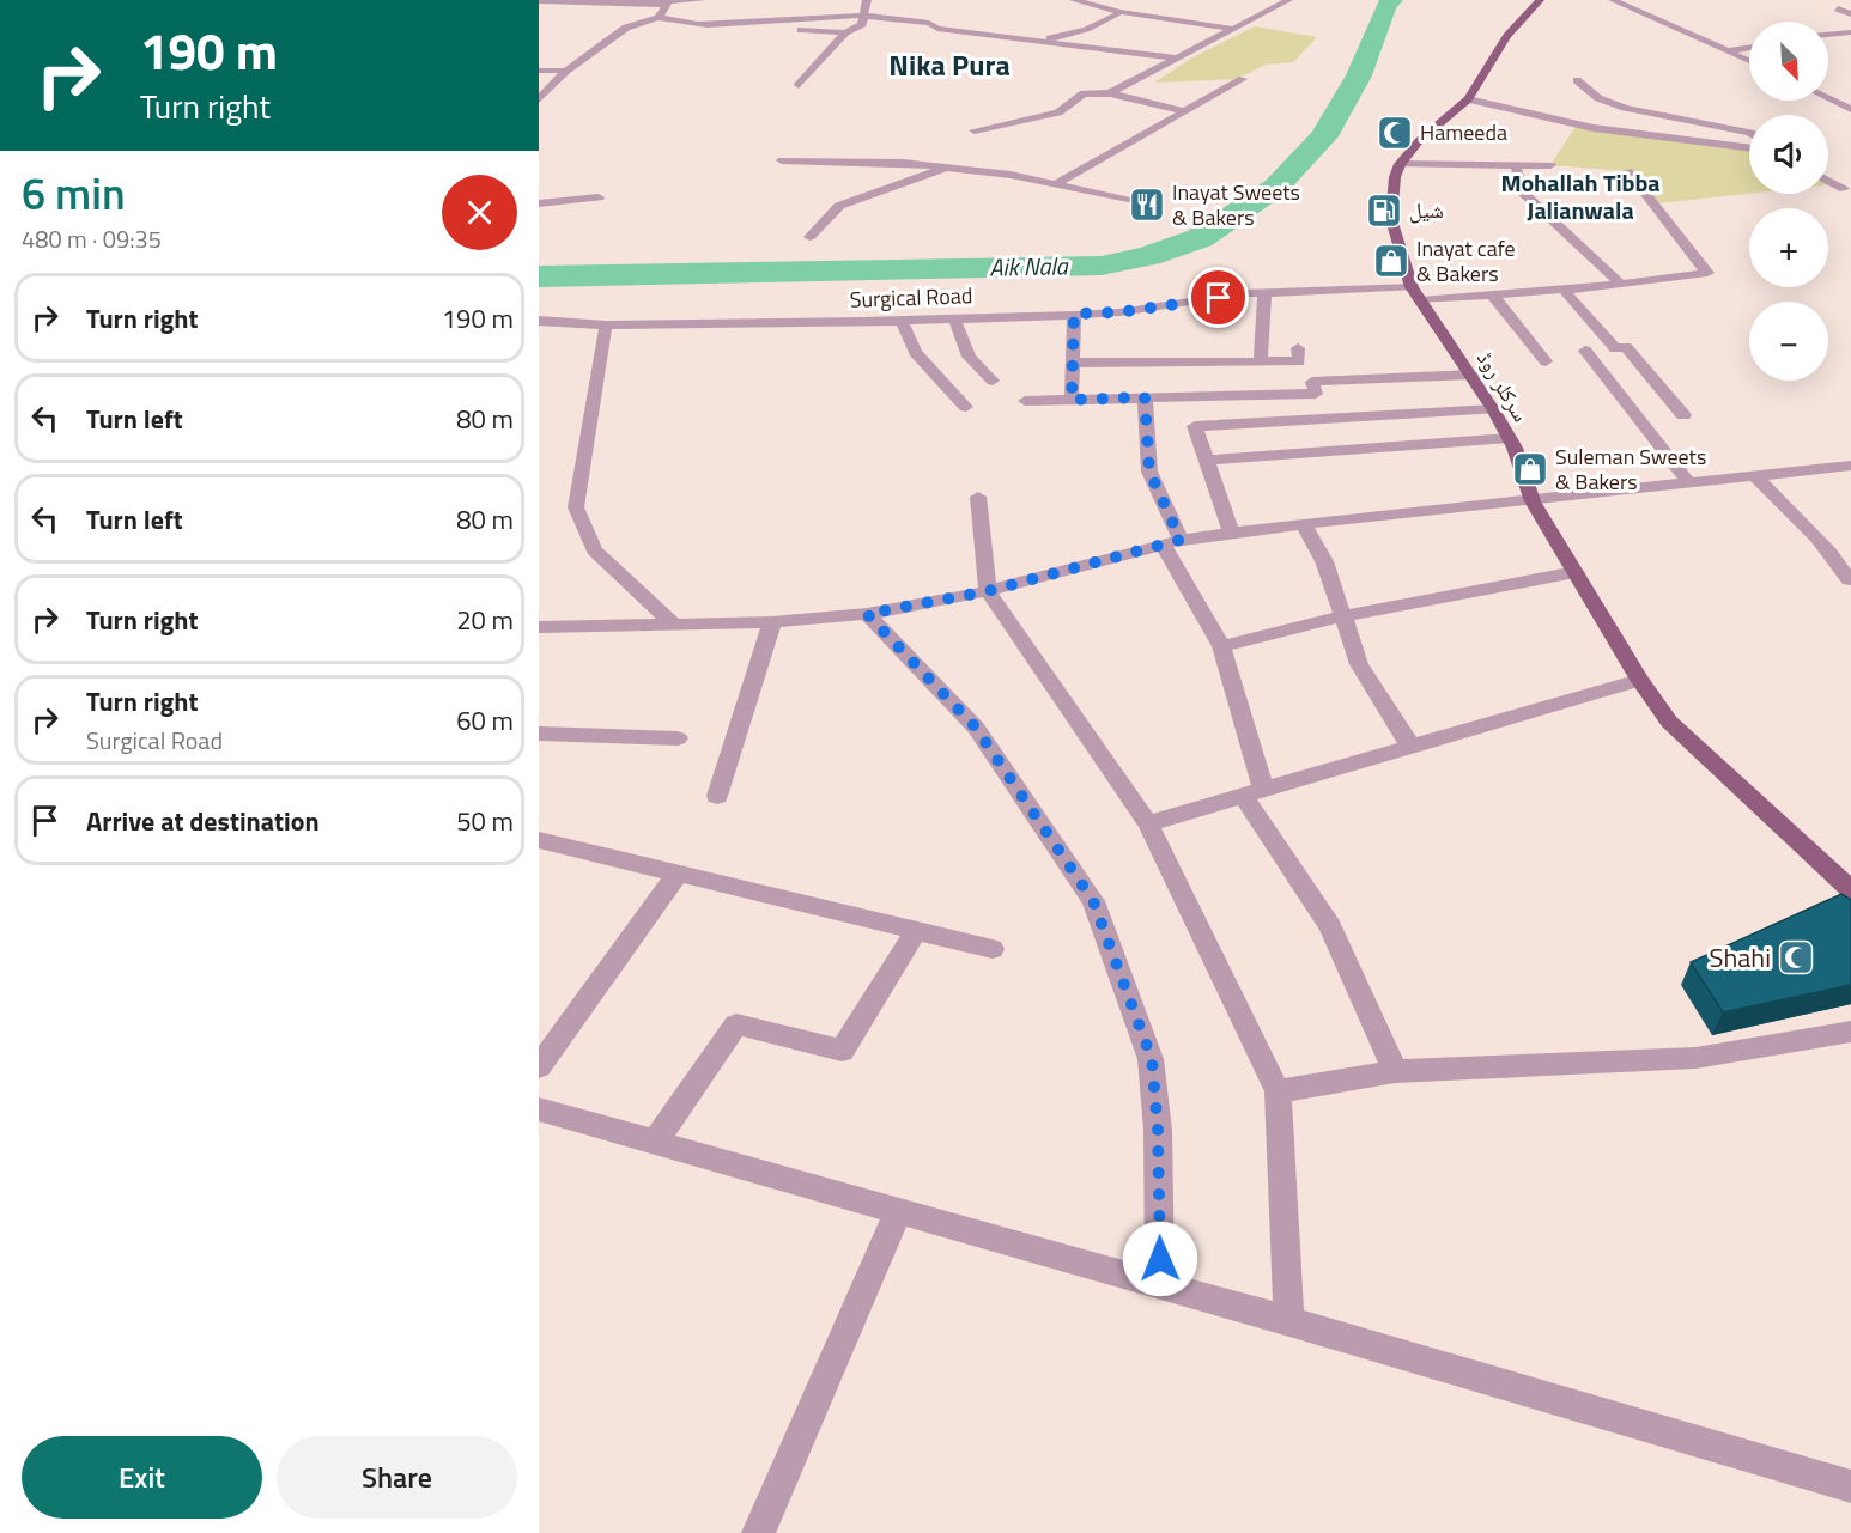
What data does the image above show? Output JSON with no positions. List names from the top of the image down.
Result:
{
  "streets": {
    "main road": ["سرکلر روڈ"],
    "street": ["Surgical Road"]
  },
  "crossings": [
    ["Surgical Road", "سرکلر روڈ"]
  ],
  "districts": ["Nika Pura", "Mohallah Tibba Jalianwala"],
  "water": ["Aik Nala"],
  "places": {
    "mosque": ["Hameeda", "Shahi"],
    "restaurant": ["Inayat Sweets & Bakers"],
    "fuel station": ["شیل"],
    "shop": ["Inayat cafe & Bakers", "Suleman Sweets & Bakers"]
  },
  "north": "bottom right",
  "page": {
    "turn": ["190 m", "Turn right"],
    "map_buttons": ["+", "−"],
    "heading": ["6 min", "480 m · 09:35"],
    "list": [
      {
        "name": "Turn right",
        "value": "190 m"
      },
      {
        "name": "Turn left",
        "value": "80 m"
      },
      {
        "name": "Turn left",
        "value": "80 m"
      },
      {
        "name": "Turn right",
        "value": "20 m"
      },
      {
        "name": "Turn right",
        "note": "Surgical Road",
        "value": "60 m"
      },
      {
        "name": "Arrive at destination",
        "value": "50 m"
      }
    ],
    "buttons": ["Exit", "Share"]
  }
}
